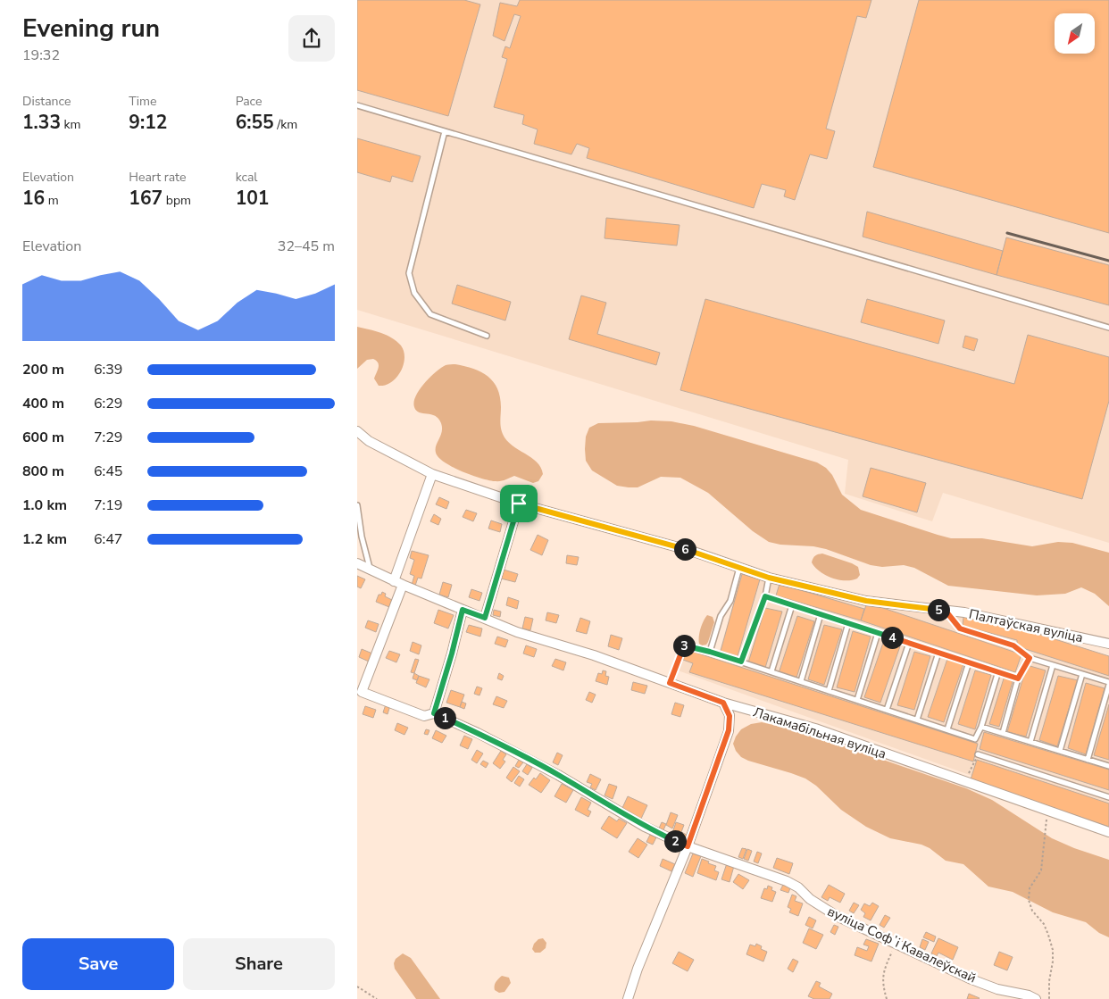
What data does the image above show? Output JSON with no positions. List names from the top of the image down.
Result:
{
  "streets": {
    "street": ["Палтаўская вуліца", "Лакамабільная вуліца", "вуліца Софʼі Кавалеўскай"]
  },
  "crossings": [
    ["Лакамабільная вуліца", "вуліца Софʼі Кавалеўскай"]
  ],
  "north": "bottom left",
  "page": {
    "heading": ["Evening run", "19:32"],
    "stats": [
      ["Distance", "1.33 km"],
      ["Time", "9:12"],
      ["Pace", "6:55 /km"],
      ["Elevation", "16 m"],
      ["Heart rate", "167 bpm"],
      ["kcal", "101"]
    ],
    "chart": ["Elevation", "32–45 m"],
    "list": [
      {
        "name": "200 m",
        "note": "6:39"
      },
      {
        "name": "400 m",
        "note": "6:29"
      },
      {
        "name": "600 m",
        "note": "7:29"
      },
      {
        "name": "800 m",
        "note": "6:45"
      },
      {
        "name": "1.0 km",
        "note": "7:19"
      },
      {
        "name": "1.2 km",
        "note": "6:47"
      }
    ],
    "pins": [
      "6",
      "5",
      "4",
      "3",
      "1",
      "2"
    ],
    "buttons": ["Save", "Share"]
  }
}
